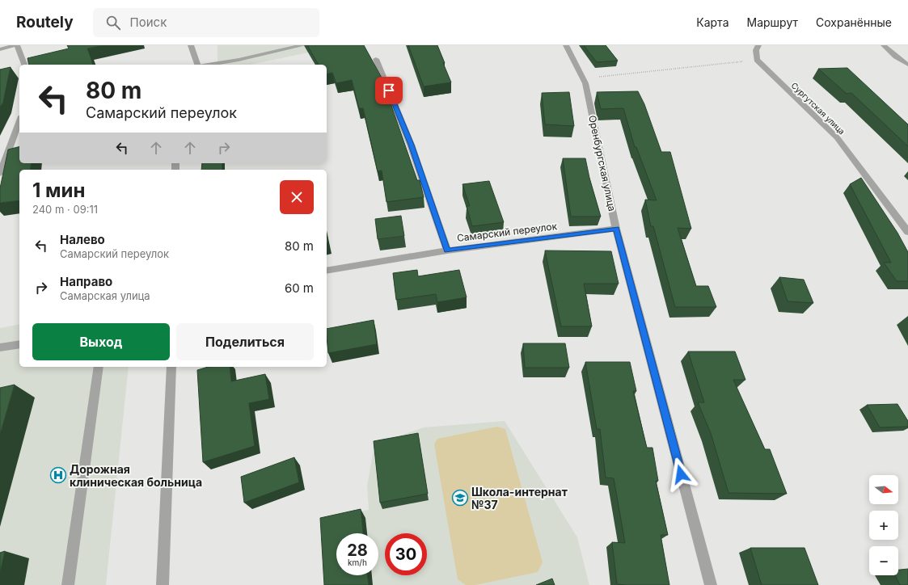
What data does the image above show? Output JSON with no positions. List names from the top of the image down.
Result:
{
  "streets": {
    "street": ["Сургутская улица", "Оренбургская улица", "Самарский переулок"]
  },
  "crossings": [
    ["Оренбургская улица", "Самарский переулок"]
  ],
  "places": {
    "hospital": ["Дорожная клиническая больница"],
    "school or university": ["Школа-интернат №37"]
  },
  "north": "right",
  "page": {
    "header": "Routely",
    "search": "Поиск",
    "nav": ["Карта", "Маршрут", "Сохранённые"],
    "turn": ["80 m", "Самарский переулок"],
    "heading": ["1 мин", "240 m · 09:11"],
    "list": [
      {
        "name": "Налево",
        "note": "Самарский переулок",
        "value": "80 m"
      },
      {
        "name": "Направо",
        "note": "Самарская улица",
        "value": "60 m"
      }
    ],
    "buttons": ["Выход", "Поделиться"],
    "map_buttons": ["+", "−"],
    "speed": "28 km/h",
    "limit": "30"
  }
}
